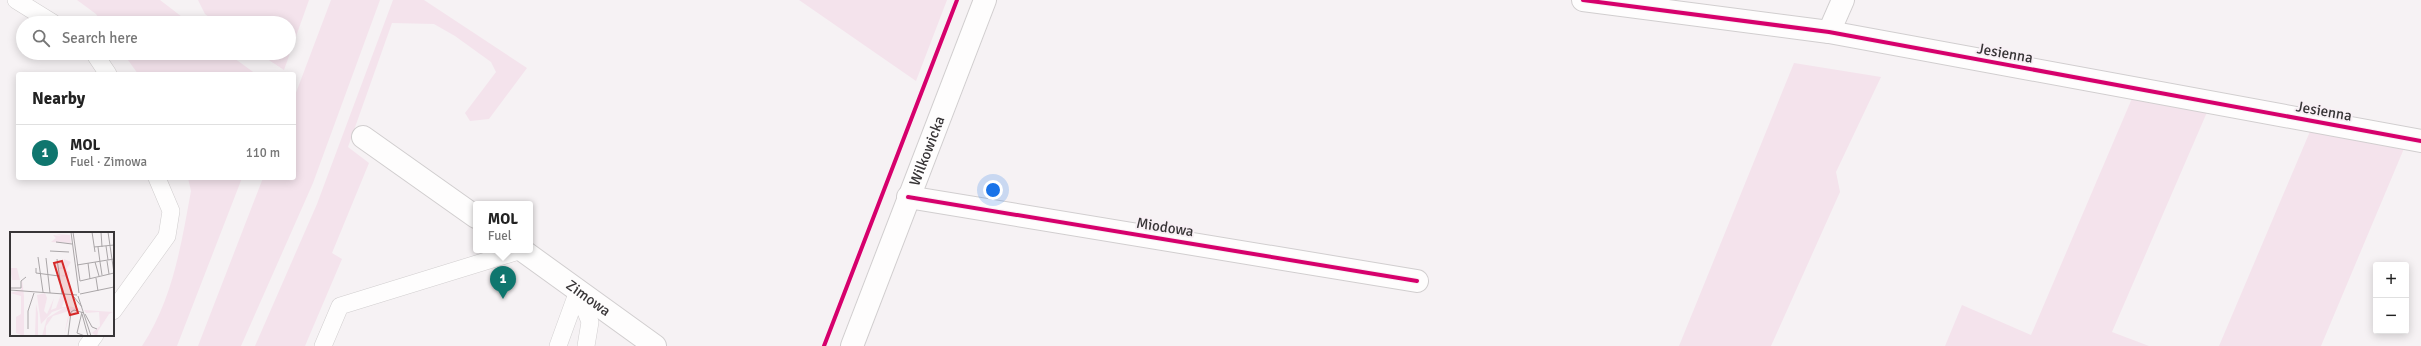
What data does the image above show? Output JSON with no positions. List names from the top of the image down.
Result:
{
  "streets": {
    "street": [
      "Jesienna",
      "Wilkowicka",
      "Miodowa",
      "Zimowa"
    ]
  },
  "crossings": [
    ["Wilkowicka", "Miodowa"]
  ],
  "page": {
    "search": "Search here",
    "heading": "Nearby",
    "list": [
      {
        "mark": "1",
        "name": "MOL",
        "note": "Fuel · Zimowa",
        "value": "110 m"
      }
    ],
    "popup": ["MOL", "Fuel"],
    "map_buttons": ["+", "−"],
    "pins": "1"
  }
}
